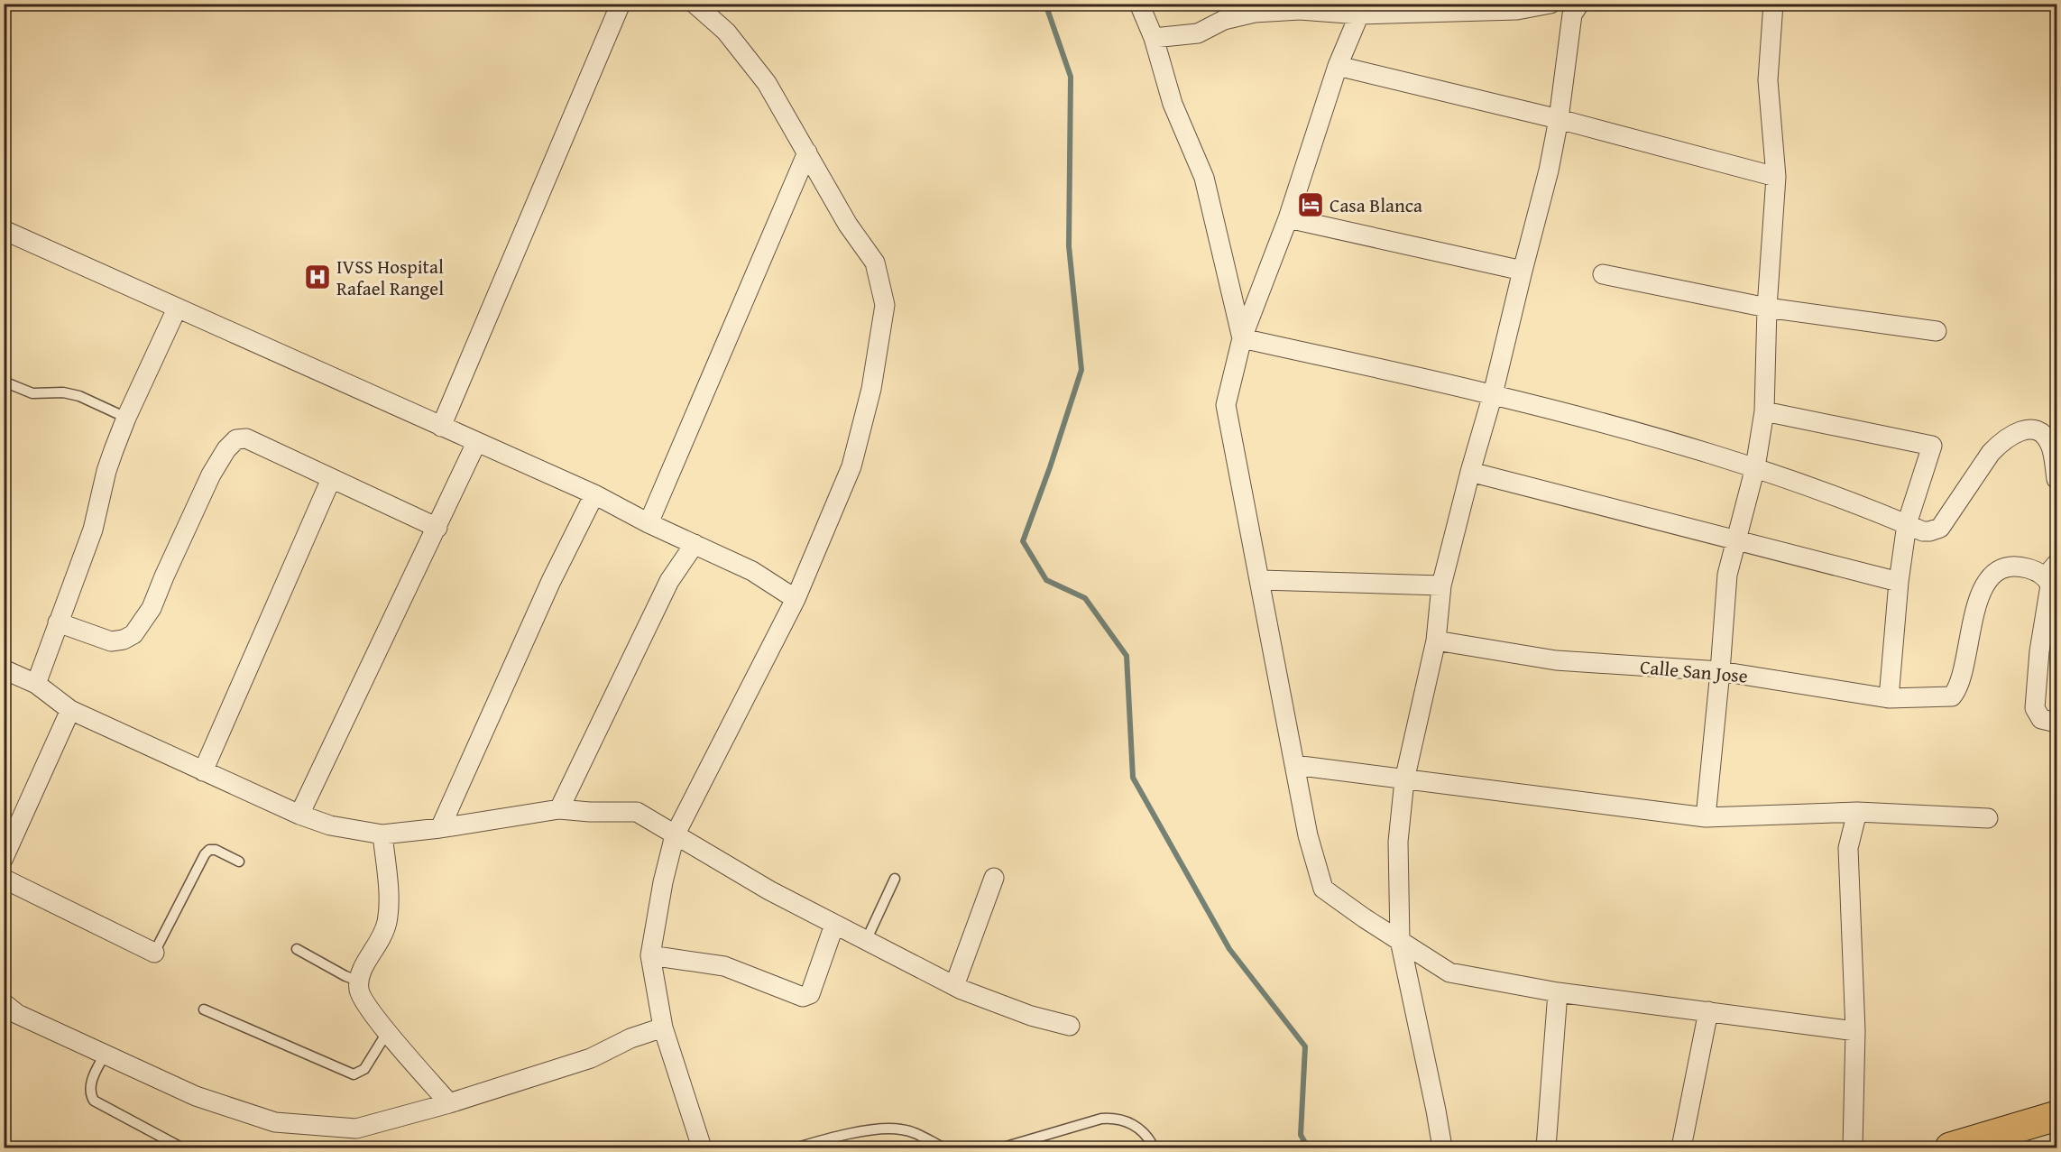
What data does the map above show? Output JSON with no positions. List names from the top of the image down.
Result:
{
  "streets": {
    "street": ["Calle San Jose"]
  },
  "places": {
    "hotel": ["Casa Blanca"],
    "hospital": ["IVSS Hospital Rafael Rangel"]
  }
}
